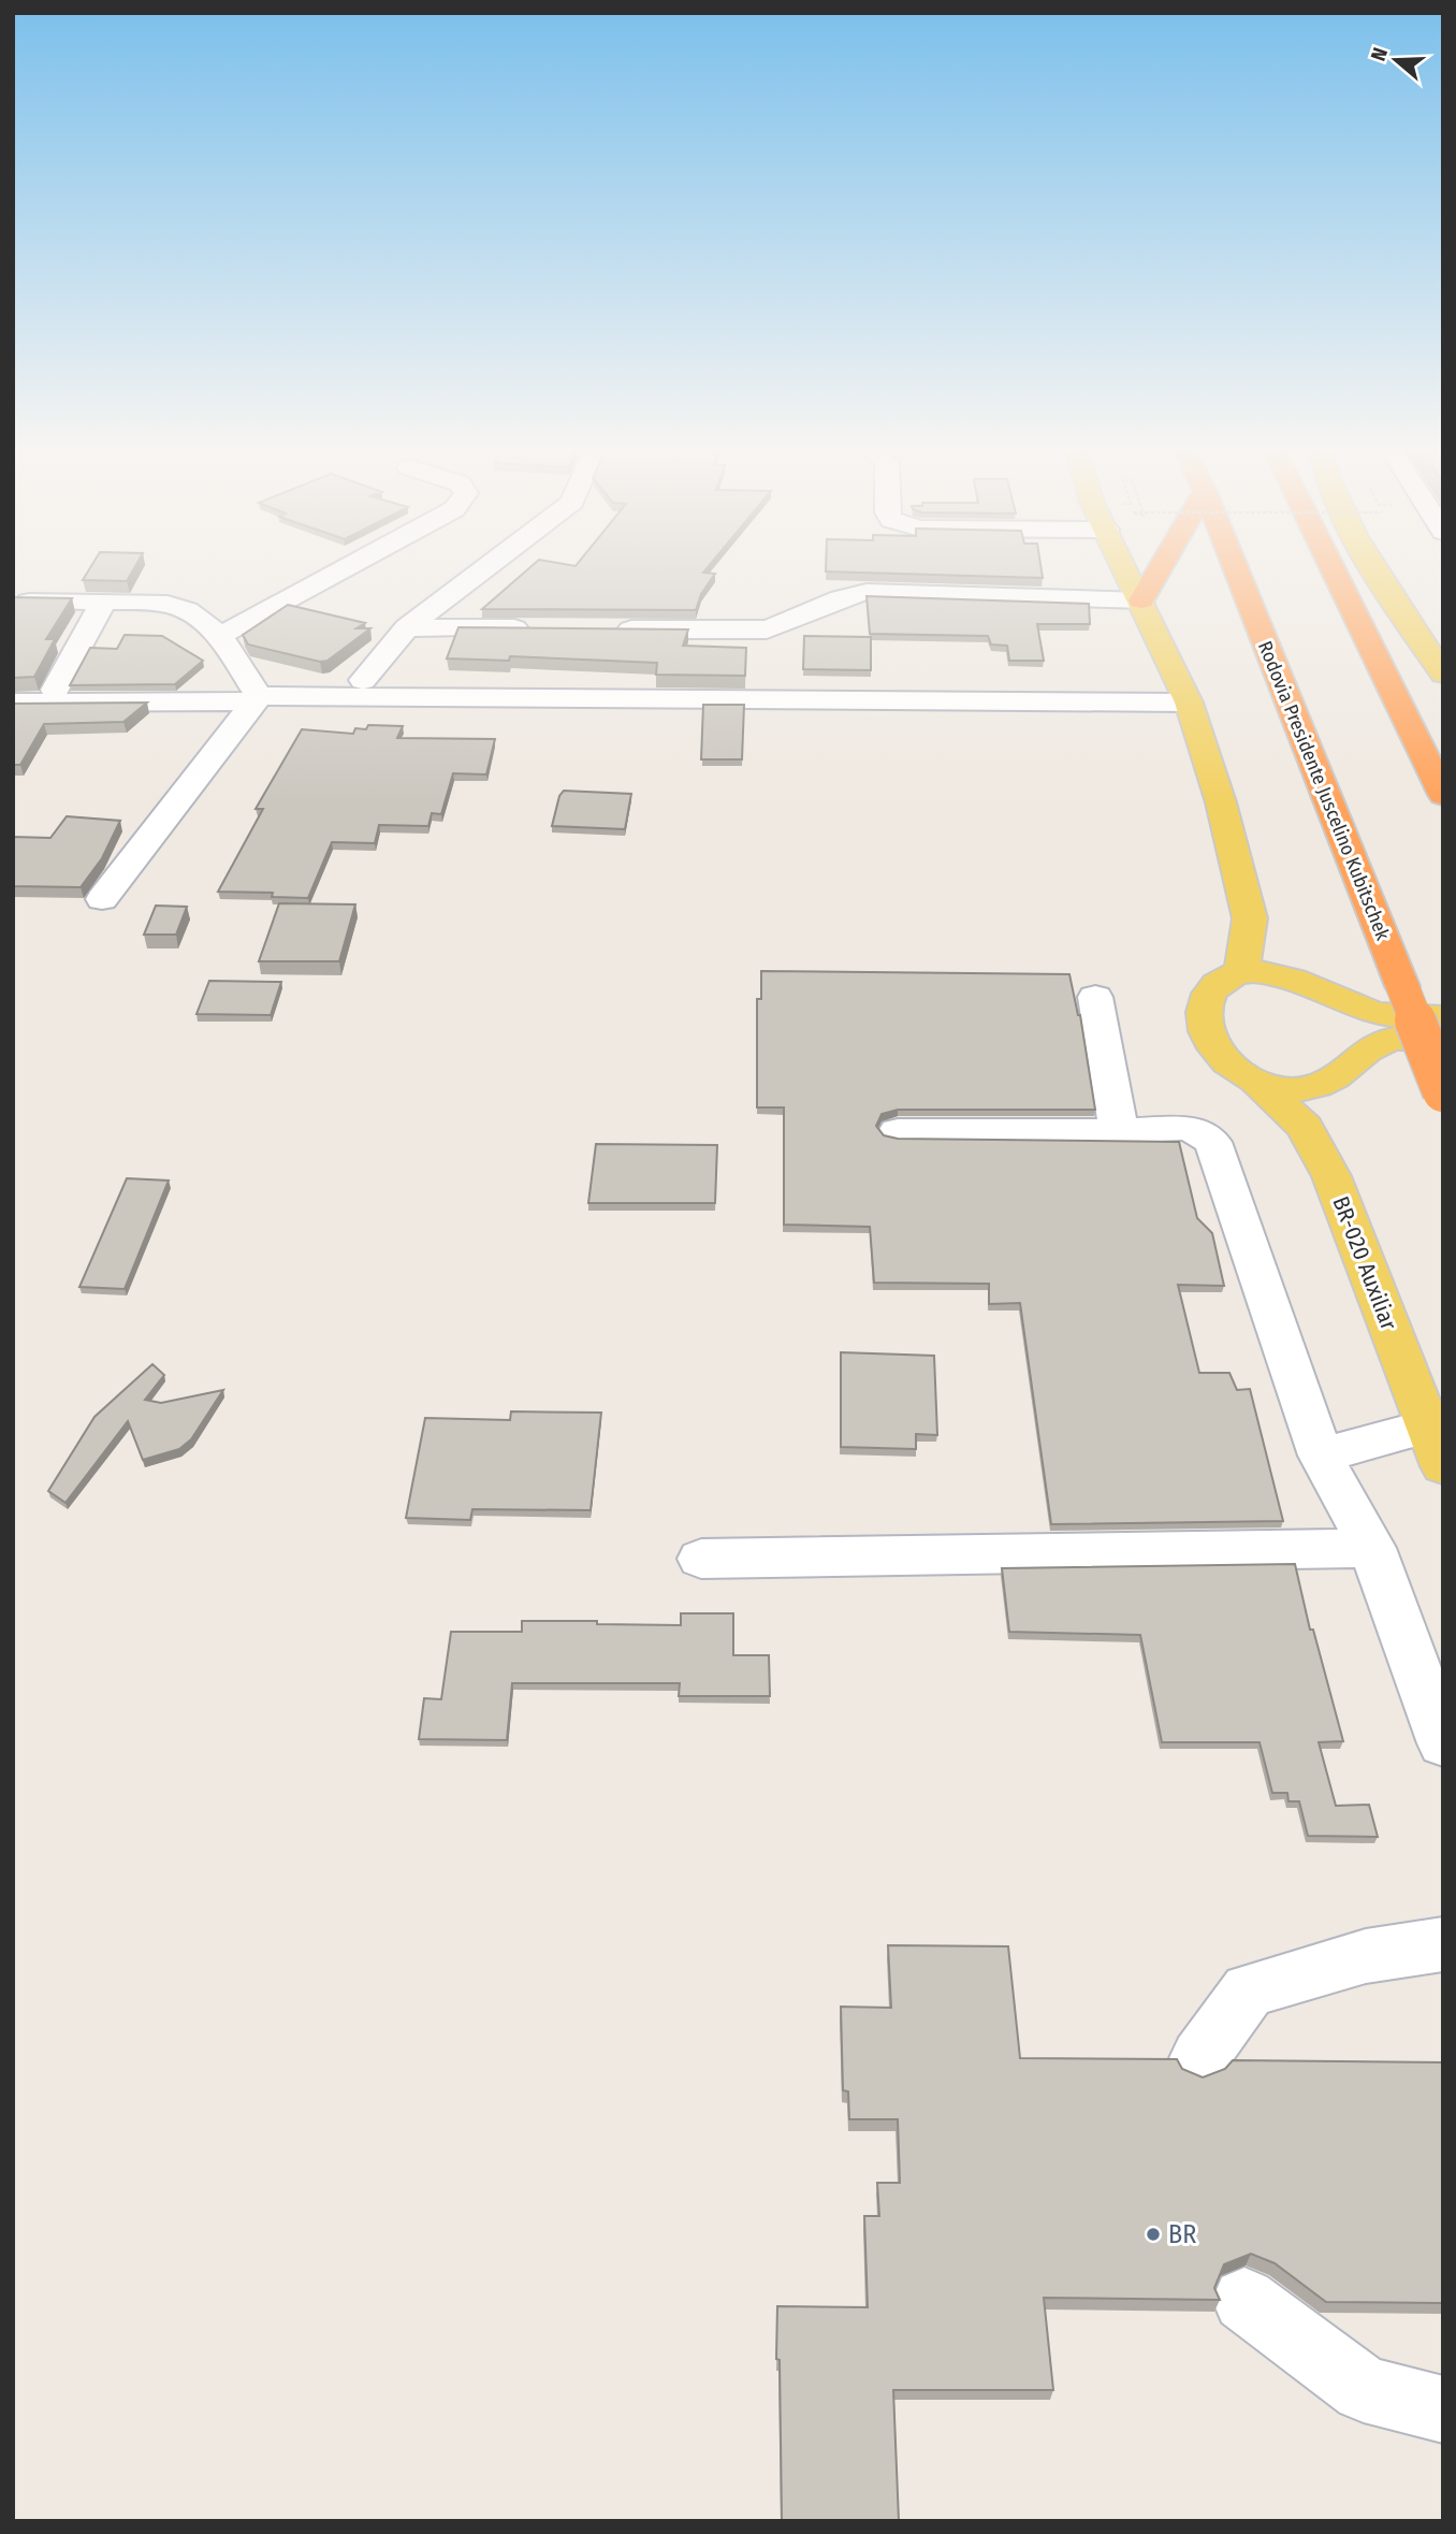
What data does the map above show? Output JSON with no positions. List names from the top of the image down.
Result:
{
  "streets": {
    "highway": ["Rodovia Presidente Juscelino Kubitschek"],
    "main road": ["BR-020 Auxiliar"]
  },
  "places": ["BR"],
  "north": "left"
}
